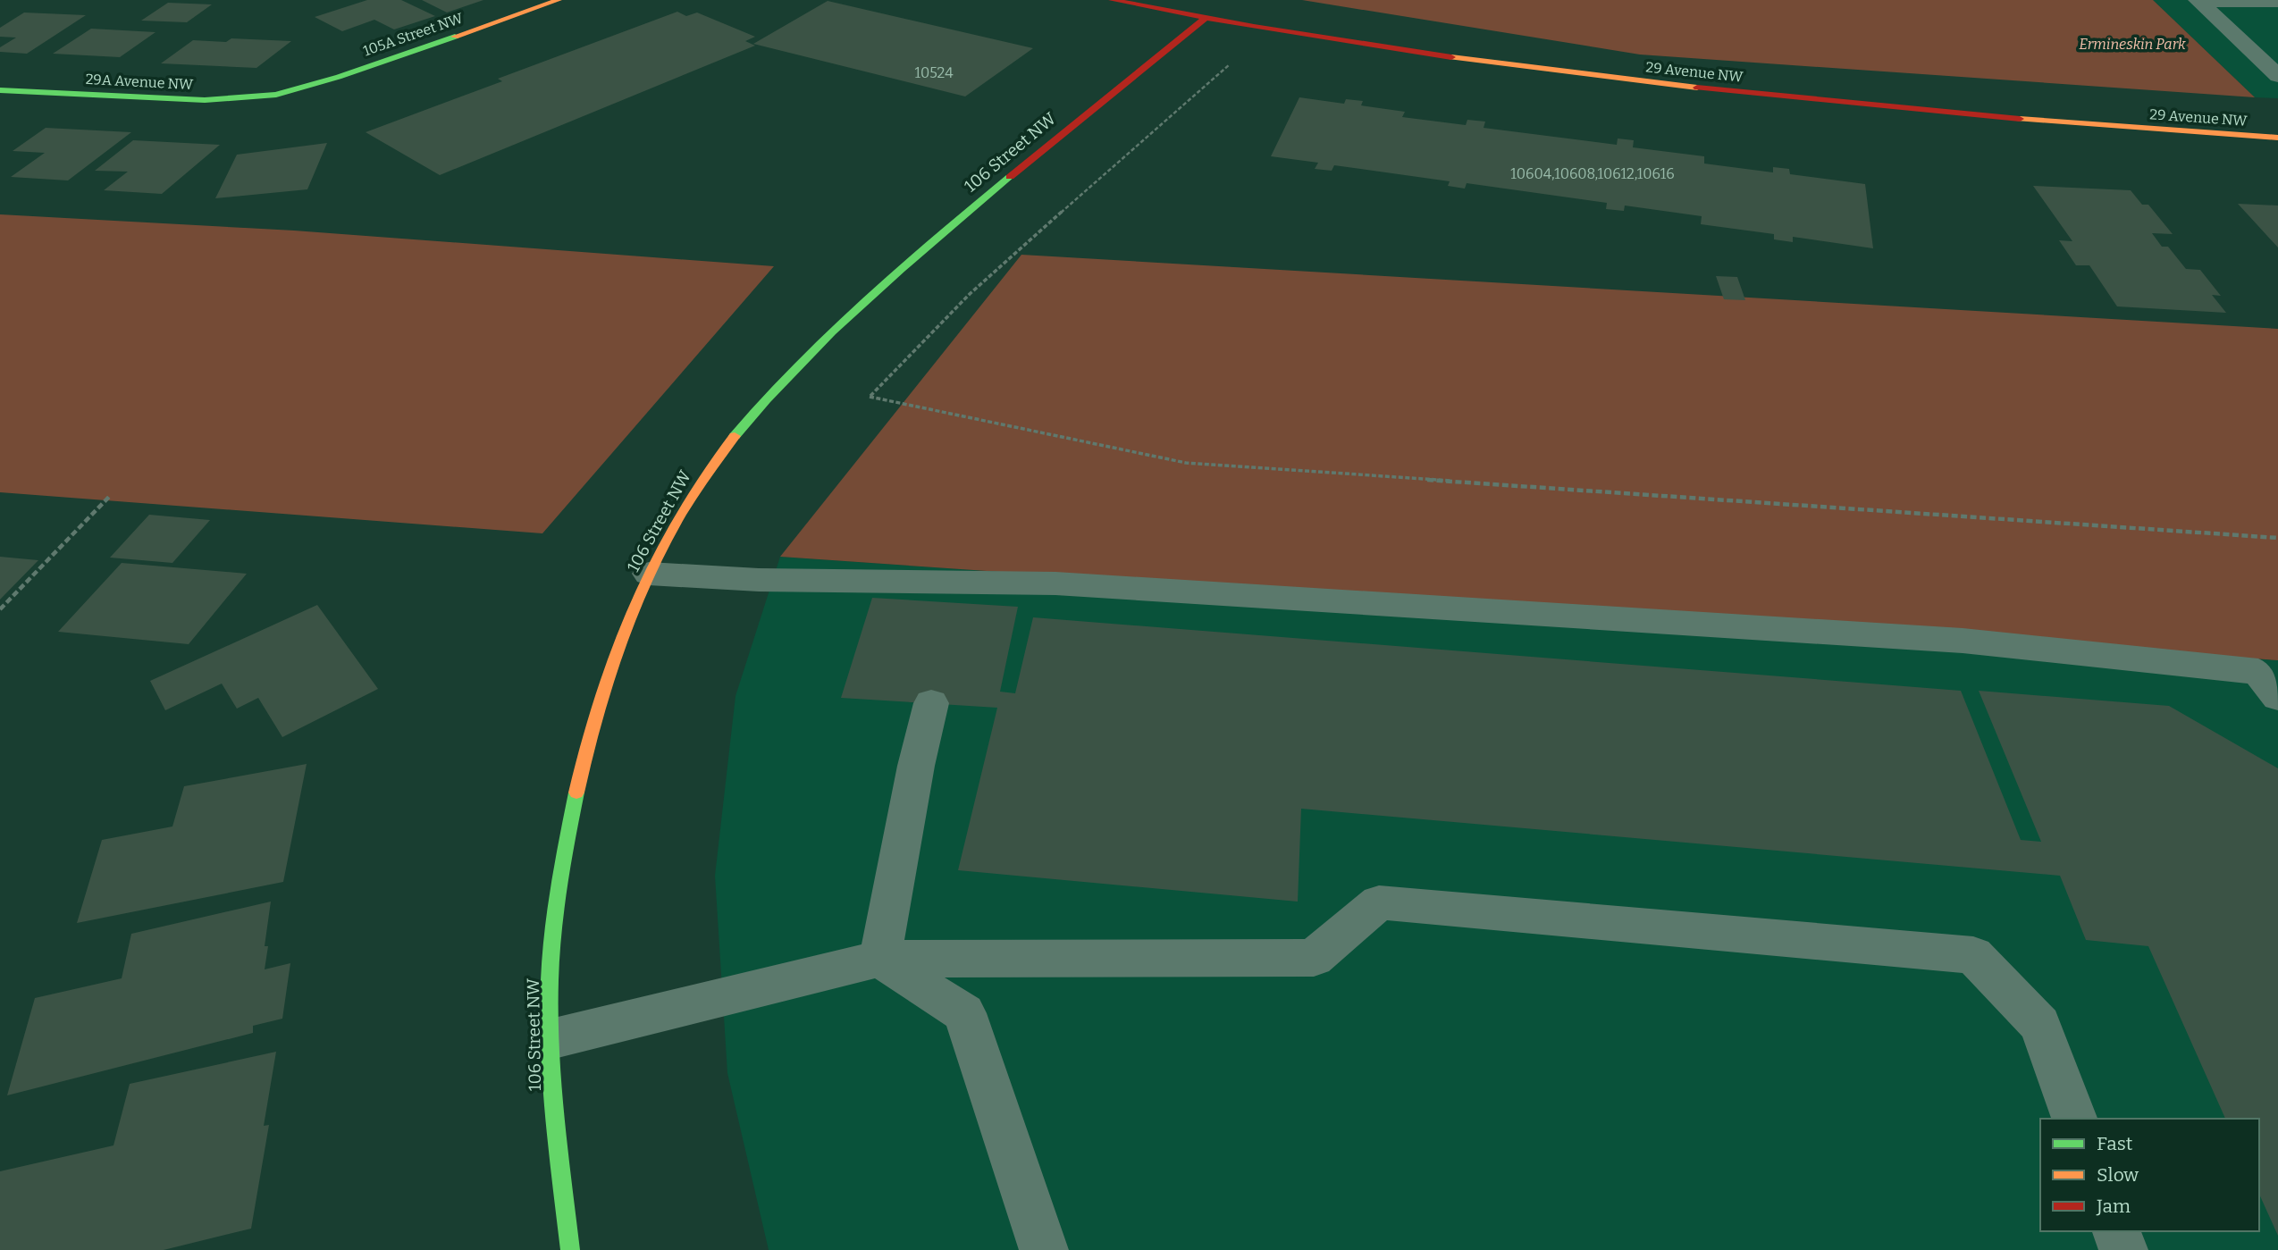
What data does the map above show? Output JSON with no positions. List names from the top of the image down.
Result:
{
  "streets": {
    "street": [
      "105A Street NW",
      "29 Avenue NW",
      "29A Avenue NW",
      "106 Street NW"
    ]
  },
  "crossings": [
    ["105A Street NW", "29A Avenue NW"],
    ["29 Avenue NW", "106 Street NW"]
  ],
  "parks": ["Ermineskin Park"],
  "house_numbers": ["10524", "10604,10608,10612,10616"],
  "legend": ["Fast", "Slow", "Jam"]
}
